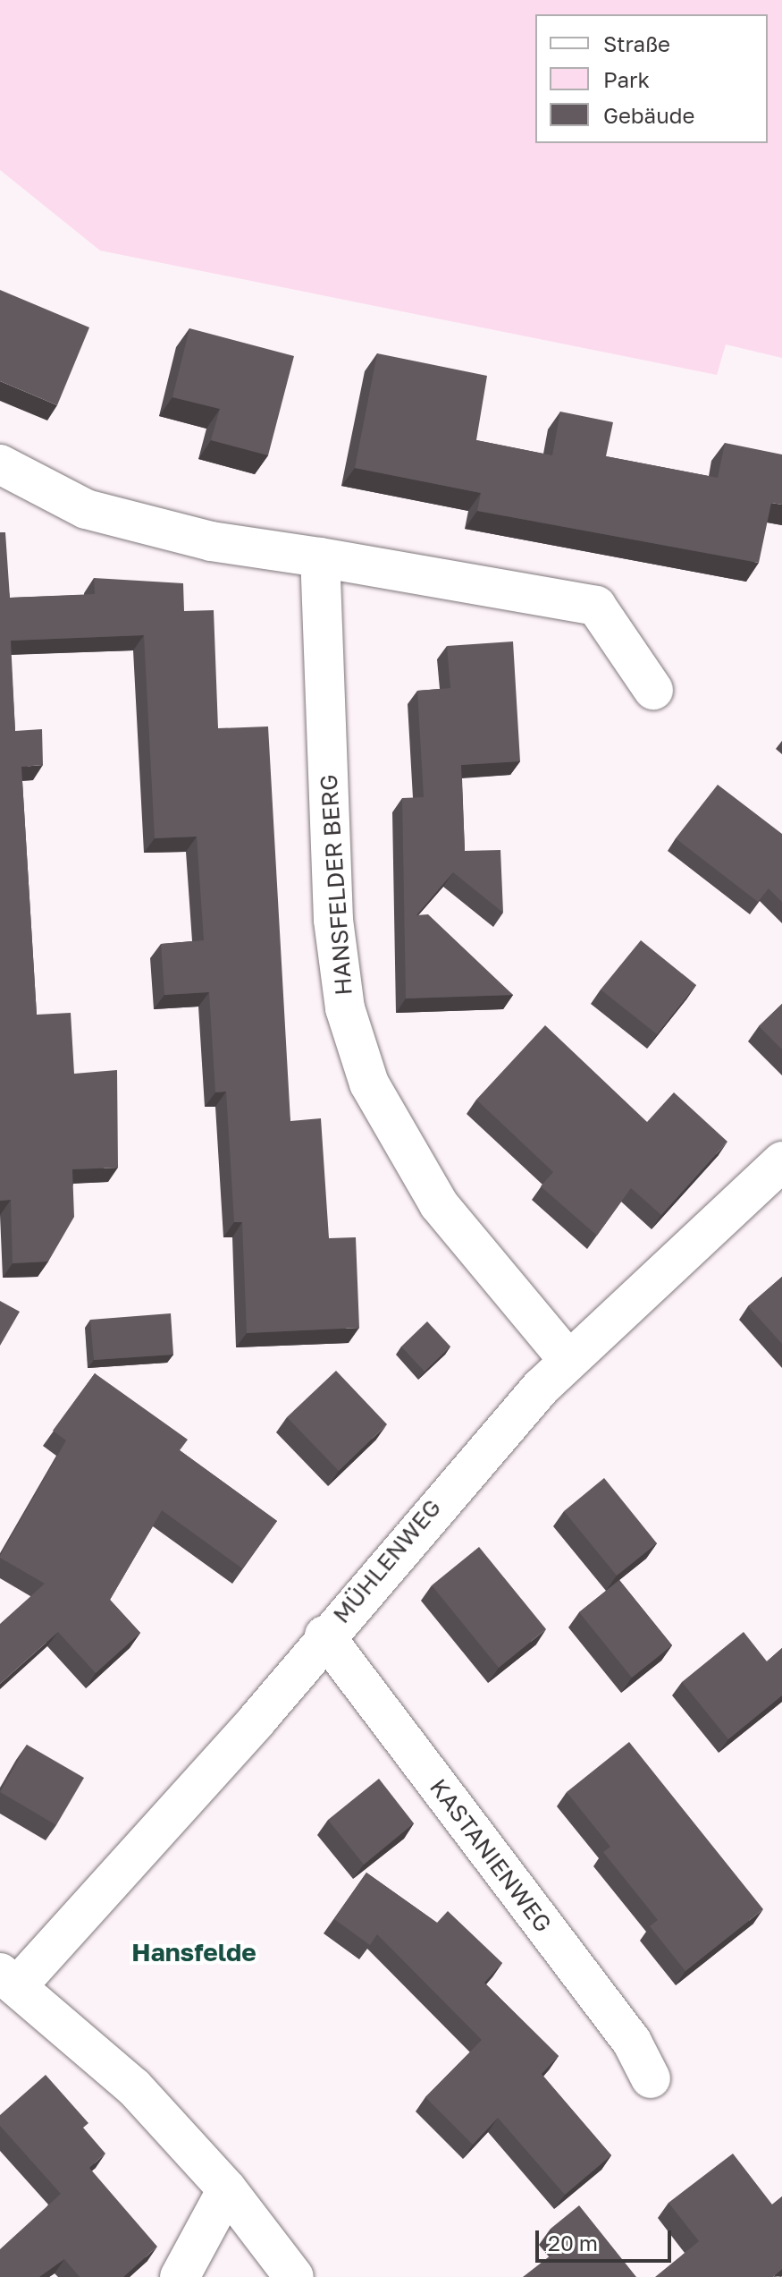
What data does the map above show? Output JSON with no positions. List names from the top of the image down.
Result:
{
  "streets": {
    "street": ["HANSFELDER BERG", "MÜHLENWEG", "KASTANIENWEG"]
  },
  "crossings": [
    ["HANSFELDER BERG", "MÜHLENWEG"],
    ["MÜHLENWEG", "KASTANIENWEG"]
  ],
  "districts": ["Hansfelde"],
  "legend": ["Straße", "Park", "Gebäude"],
  "scale_bar": "20 m"
}
